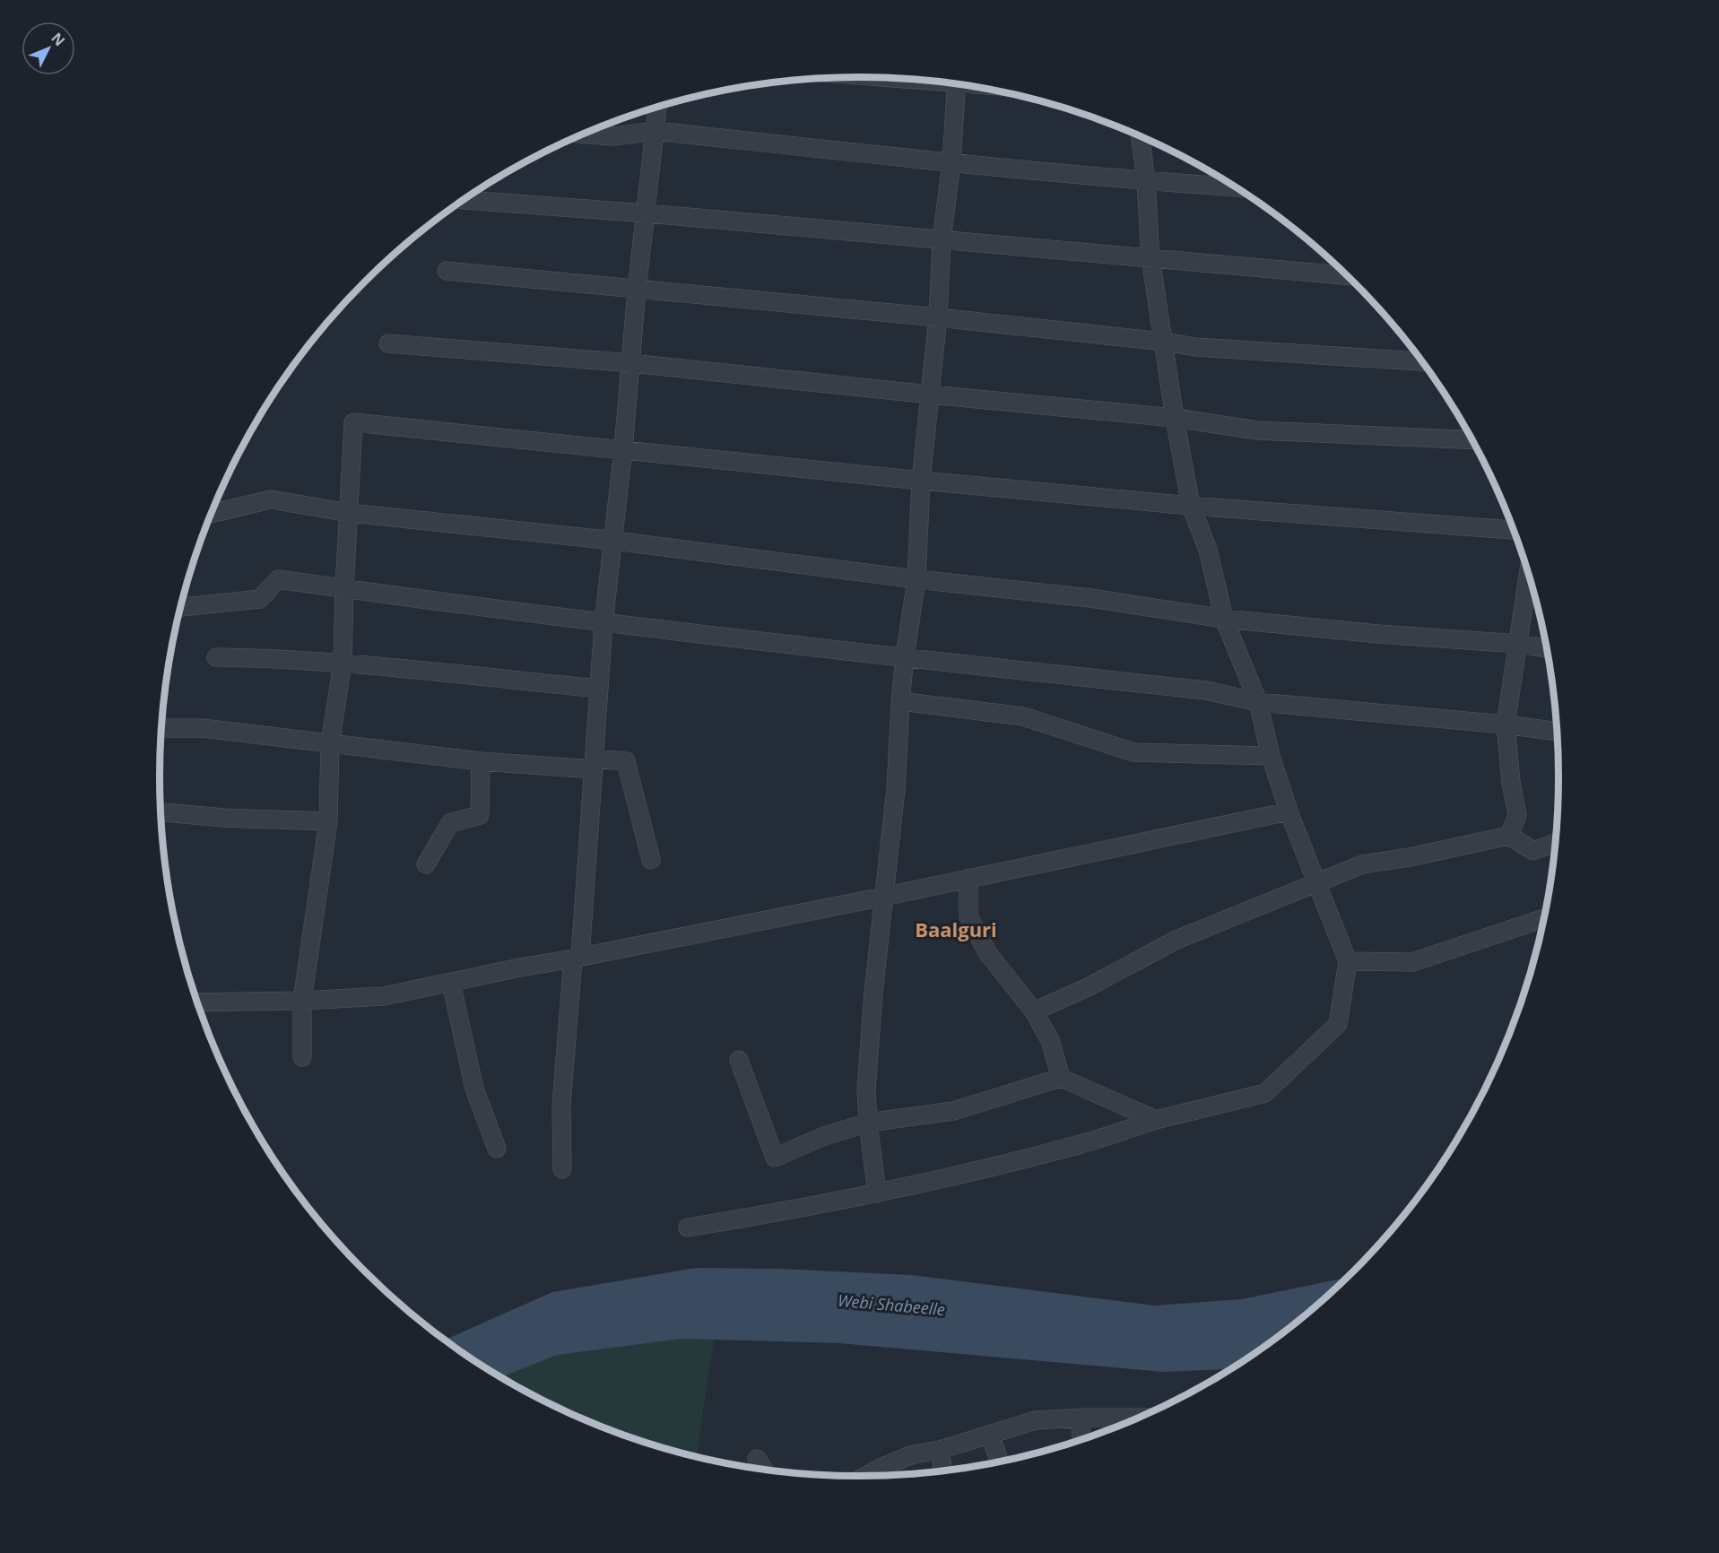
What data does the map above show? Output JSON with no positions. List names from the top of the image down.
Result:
{
  "districts": ["Baalguri"],
  "water": ["Webi Shabeelle"],
  "north": "top right"
}
